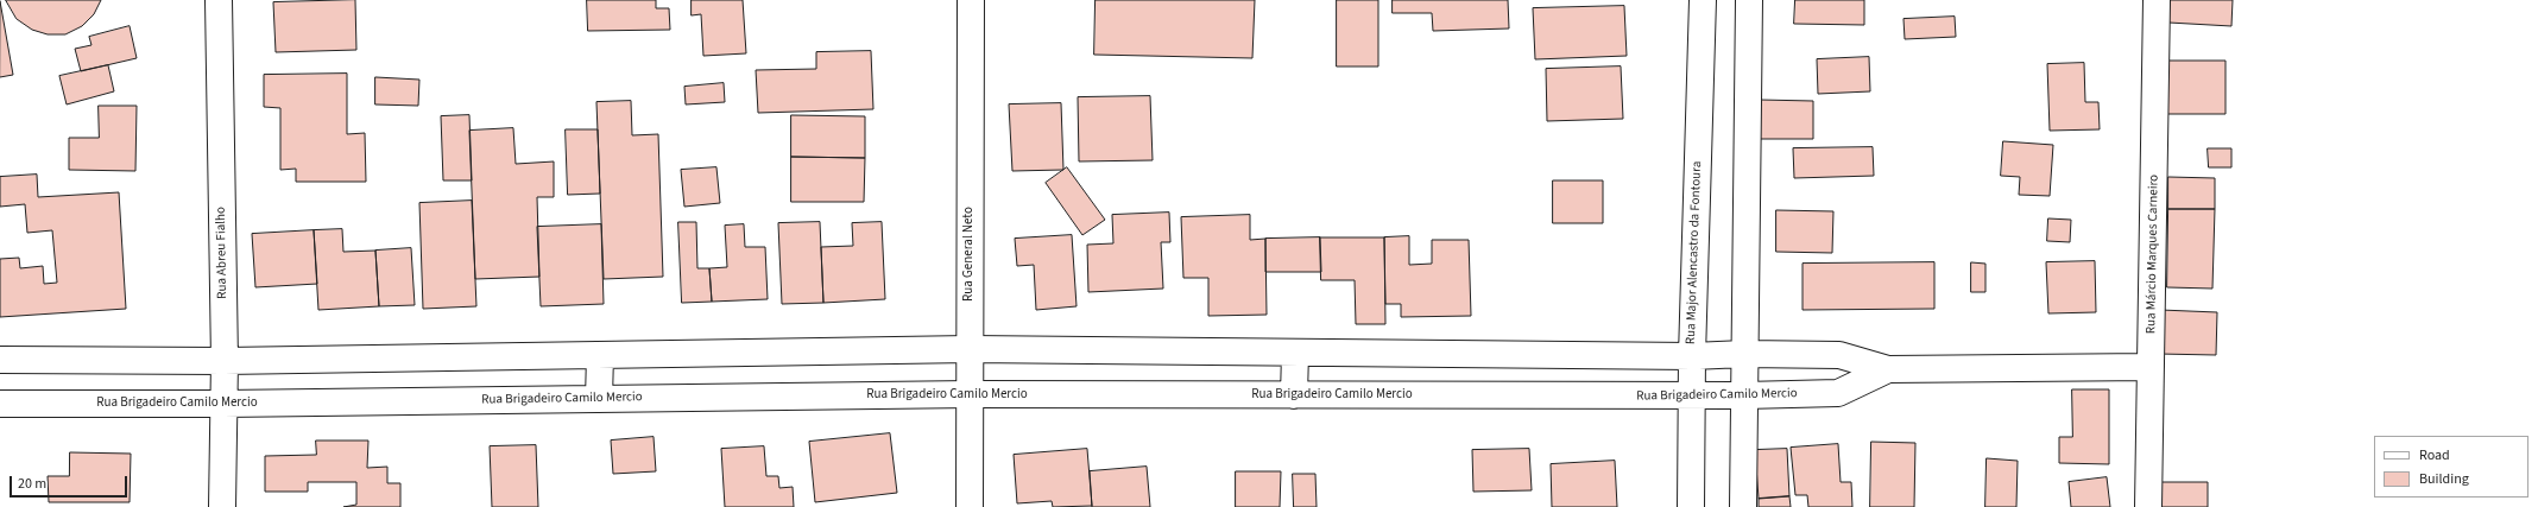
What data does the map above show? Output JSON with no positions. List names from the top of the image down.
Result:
{
  "streets": {
    "street": [
      "Rua Abreu Fialho",
      "Rua Major Alencastro da Fontoura",
      "Rua General Neto",
      "Rua Márcio Marques Carneiro",
      "Rua Brigadeiro Camilo Mercio"
    ]
  },
  "crossings": [
    ["Rua Abreu Fialho", "Rua Brigadeiro Camilo Mercio"],
    ["Rua Major Alencastro da Fontoura", "Rua Brigadeiro Camilo Mercio"],
    ["Rua General Neto", "Rua Brigadeiro Camilo Mercio"],
    ["Rua Márcio Marques Carneiro", "Rua Brigadeiro Camilo Mercio"]
  ],
  "legend": ["Road", "Building"],
  "scale_bar": "20 m"
}
